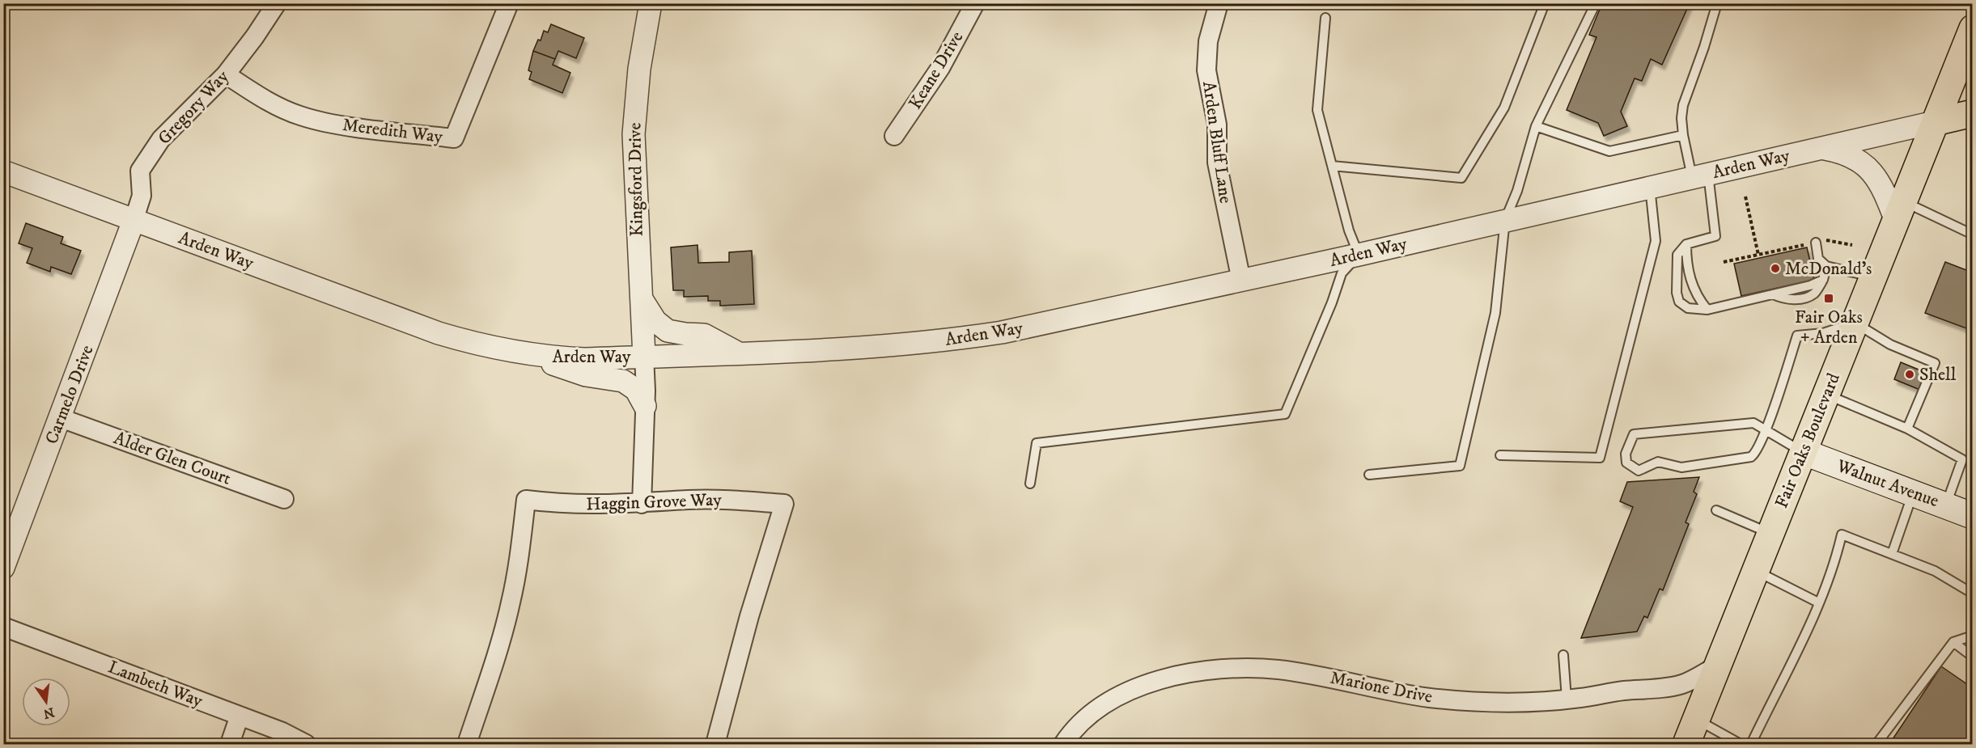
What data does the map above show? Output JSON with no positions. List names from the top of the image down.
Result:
{
  "streets": {
    "main road": ["Arden Way", "Fair Oaks Boulevard", "Walnut Avenue"],
    "street": [
      "Keane Drive",
      "Gregory Way",
      "Meredith Way",
      "Arden Bluff Lane",
      "Kingsford Drive",
      "Carmelo Drive",
      "Alder Glen Court",
      "Haggin Grove Way",
      "Lambeth Way",
      "Marione Drive"
    ]
  },
  "crossings": [
    ["Gregory Way", "Meredith Way"],
    ["Gregory Way", "Arden Way"],
    ["Gregory Way", "Carmelo Drive"],
    ["Arden Bluff Lane", "Arden Way"],
    ["Arden Way", "Kingsford Drive"],
    ["Arden Way", "Carmelo Drive"],
    ["Arden Way", "Fair Oaks Boulevard"],
    ["Carmelo Drive", "Alder Glen Court"],
    ["Fair Oaks Boulevard", "Walnut Avenue"],
    ["Fair Oaks Boulevard", "Marione Drive"]
  ],
  "places": {
    "other": ["McDonald's", "Shell"],
    "transit": ["Fair Oaks + Arden"]
  },
  "north": "bottom"
}
